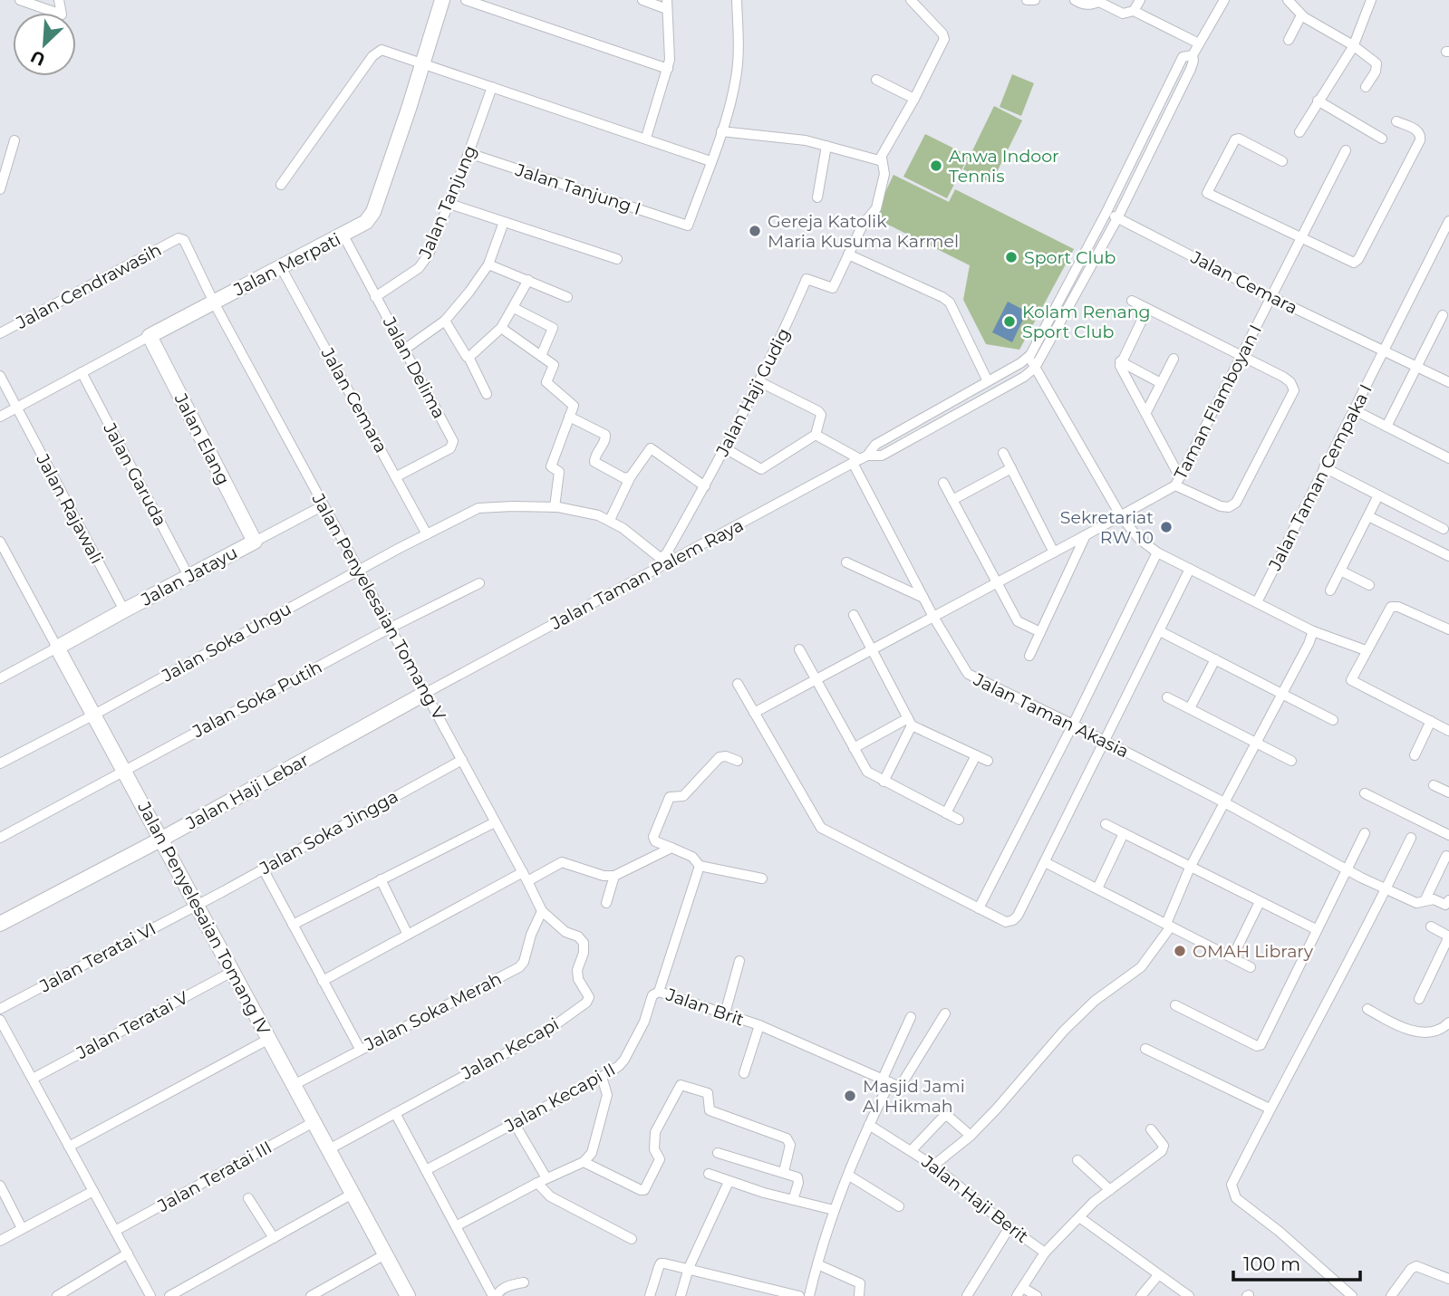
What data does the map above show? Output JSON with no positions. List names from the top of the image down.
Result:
{
  "streets": {
    "street": [
      "Jalan Tanjung I",
      "Jalan Tanjung",
      "Jalan Merpati",
      "Jalan Cemara",
      "Jalan Cendrawasih",
      "Jalan Delima",
      "Jalan Haji Gudig",
      "Taman Flamboyan I",
      "Jalan Elang",
      "Jalan Garuda",
      "Jalan Taman Cempaka I",
      "Jalan Rajawali",
      "Jalan Taman Palem Raya",
      "Jalan Jatayu",
      "Jalan Penyelesaian Tomang V",
      "Jalan Soka Ungu",
      "Jalan Soka Putih",
      "Jalan Taman Akasia",
      "Jalan Haji Lebar",
      "Jalan Soka Jingga",
      "Jalan Penyelesaian Tomang IV",
      "Jalan Teratai VI",
      "Jalan Brit",
      "Jalan Soka Merah",
      "Jalan Teratai V",
      "Jalan Kecapi",
      "Jalan Kecapi II",
      "Jalan Teratai III",
      "Jalan Haji Berit"
    ]
  },
  "crossings": [
    ["Jalan Tanjung I", "Jalan Tanjung"],
    ["Jalan Tanjung", "Jalan Delima"],
    ["Jalan Merpati", "Jalan Cemara"],
    ["Jalan Merpati", "Jalan Cendrawasih"],
    ["Jalan Merpati", "Jalan Delima"],
    ["Jalan Merpati", "Jalan Elang"],
    ["Jalan Merpati", "Jalan Garuda"],
    ["Jalan Merpati", "Jalan Rajawali"],
    ["Jalan Merpati", "Jalan Penyelesaian Tomang V"],
    ["Jalan Cemara", "Jalan Delima"],
    ["Jalan Cemara", "Taman Flamboyan I"],
    ["Jalan Cemara", "Jalan Taman Cempaka I"],
    ["Jalan Cemara", "Jalan Taman Palem Raya"],
    ["Jalan Cemara", "Jalan Soka Ungu"],
    ["Jalan Cendrawasih", "Jalan Penyelesaian Tomang V"],
    ["Jalan Haji Gudig", "Jalan Taman Palem Raya"],
    ["Taman Flamboyan I", "Jalan Taman Akasia"],
    ["Jalan Elang", "Jalan Jatayu"],
    ["Jalan Garuda", "Jalan Jatayu"],
    ["Jalan Rajawali", "Jalan Jatayu"],
    ["Jalan Taman Palem Raya", "Jalan Penyelesaian Tomang V"],
    ["Jalan Taman Palem Raya", "Jalan Taman Akasia"],
    ["Jalan Taman Palem Raya", "Jalan Haji Lebar"],
    ["Jalan Jatayu", "Jalan Penyelesaian Tomang V"],
    ["Jalan Jatayu", "Jalan Penyelesaian Tomang IV"],
    ["Jalan Penyelesaian Tomang V", "Jalan Soka Ungu"],
    ["Jalan Penyelesaian Tomang V", "Jalan Soka Putih"],
    ["Jalan Penyelesaian Tomang V", "Jalan Haji Lebar"],
    ["Jalan Penyelesaian Tomang V", "Jalan Soka Jingga"],
    ["Jalan Penyelesaian Tomang V", "Jalan Soka Merah"],
    ["Jalan Penyelesaian Tomang V", "Jalan Kecapi"],
    ["Jalan Soka Ungu", "Jalan Penyelesaian Tomang IV"],
    ["Jalan Soka Putih", "Jalan Penyelesaian Tomang IV"],
    ["Jalan Haji Lebar", "Jalan Penyelesaian Tomang IV"],
    ["Jalan Soka Jingga", "Jalan Penyelesaian Tomang IV"],
    ["Jalan Soka Jingga", "Jalan Teratai VI"],
    ["Jalan Penyelesaian Tomang IV", "Jalan Teratai VI"],
    ["Jalan Penyelesaian Tomang IV", "Jalan Soka Merah"],
    ["Jalan Penyelesaian Tomang IV", "Jalan Teratai V"],
    ["Jalan Penyelesaian Tomang IV", "Jalan Kecapi"],
    ["Jalan Penyelesaian Tomang IV", "Jalan Teratai III"],
    ["Jalan Brit", "Jalan Kecapi II"],
    ["Jalan Soka Merah", "Jalan Kecapi"]
  ],
  "places": [
    "Anwa Indoor Tennis",
    "Gereja Katolik Maria Kusuma Karmel",
    "Sport Club",
    "Kolam Renang Sport Club",
    "Sekretariat RW 10",
    "OMAH Library",
    "Masjid Jami Al Hikmah"
  ],
  "scale_bar": "100 m",
  "north": "bottom left"
}
